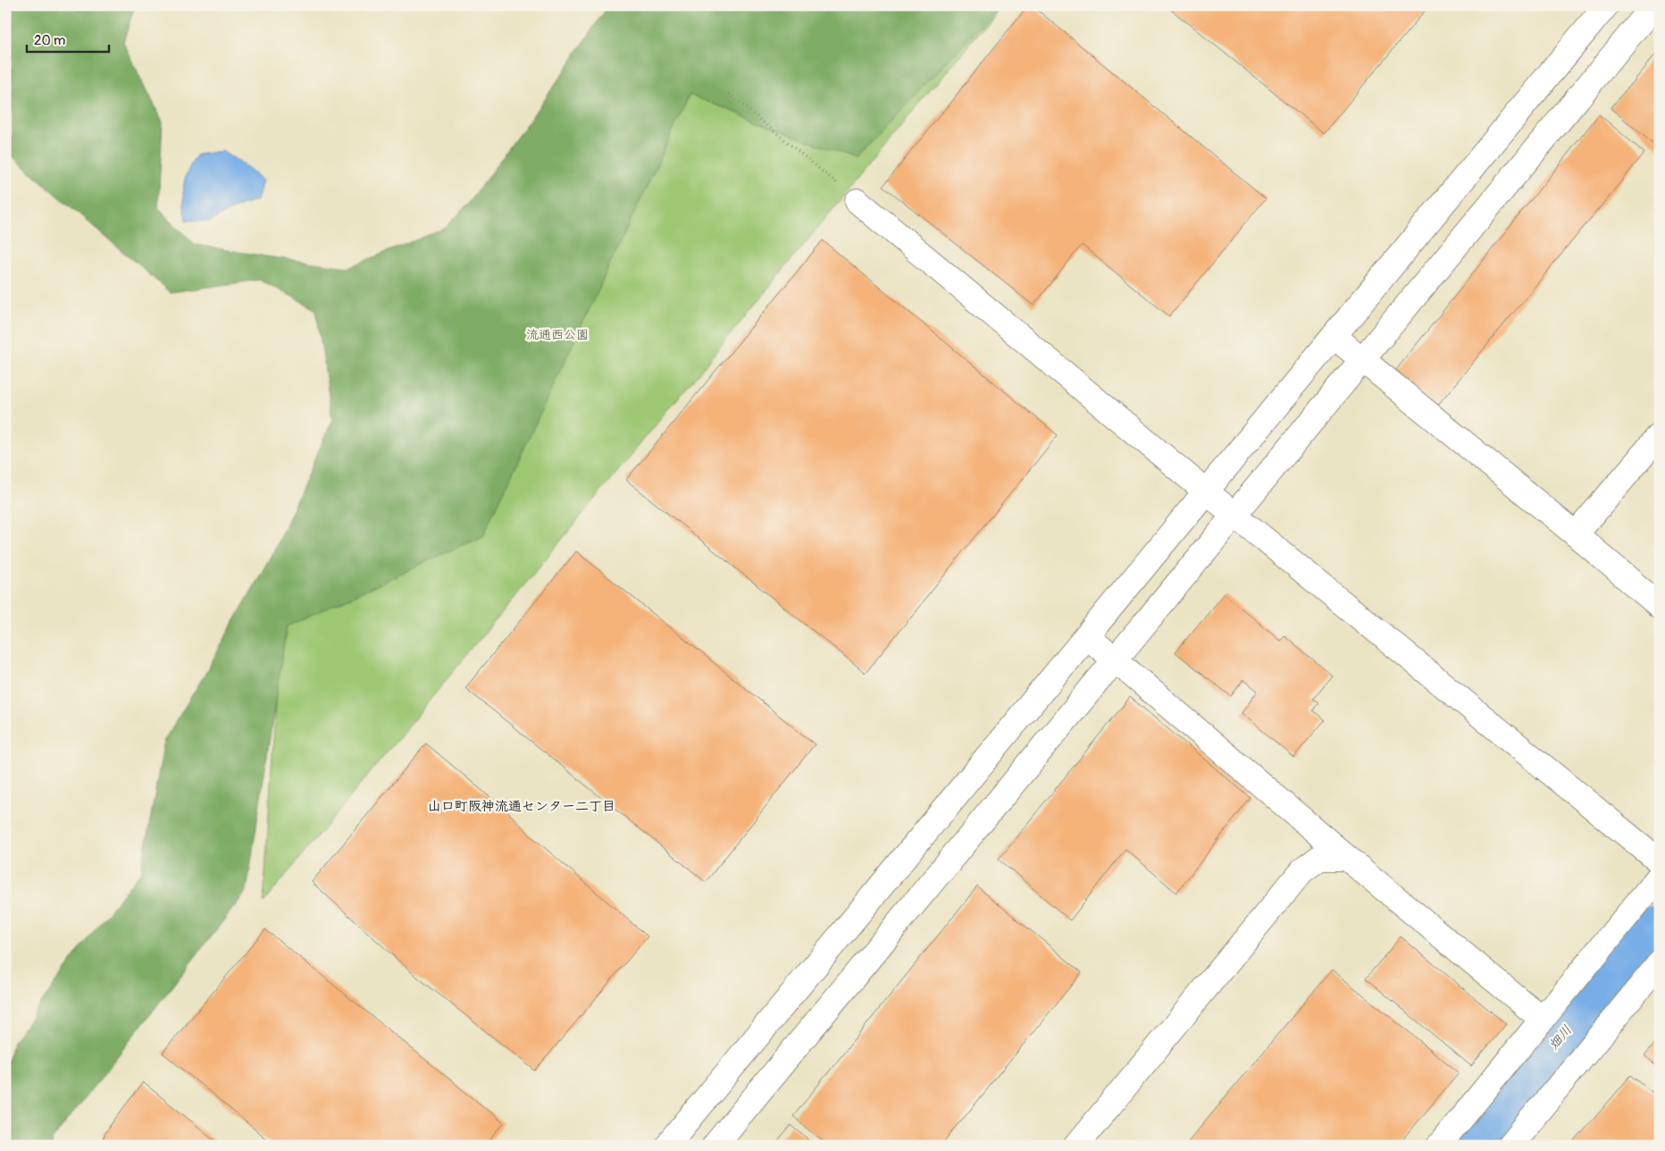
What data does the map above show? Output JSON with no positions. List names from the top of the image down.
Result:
{
  "districts": ["山口町阪神流通センター二丁目"],
  "water": ["畑川"],
  "parks": ["流通西公園"],
  "scale_bar": "20 m"
}
